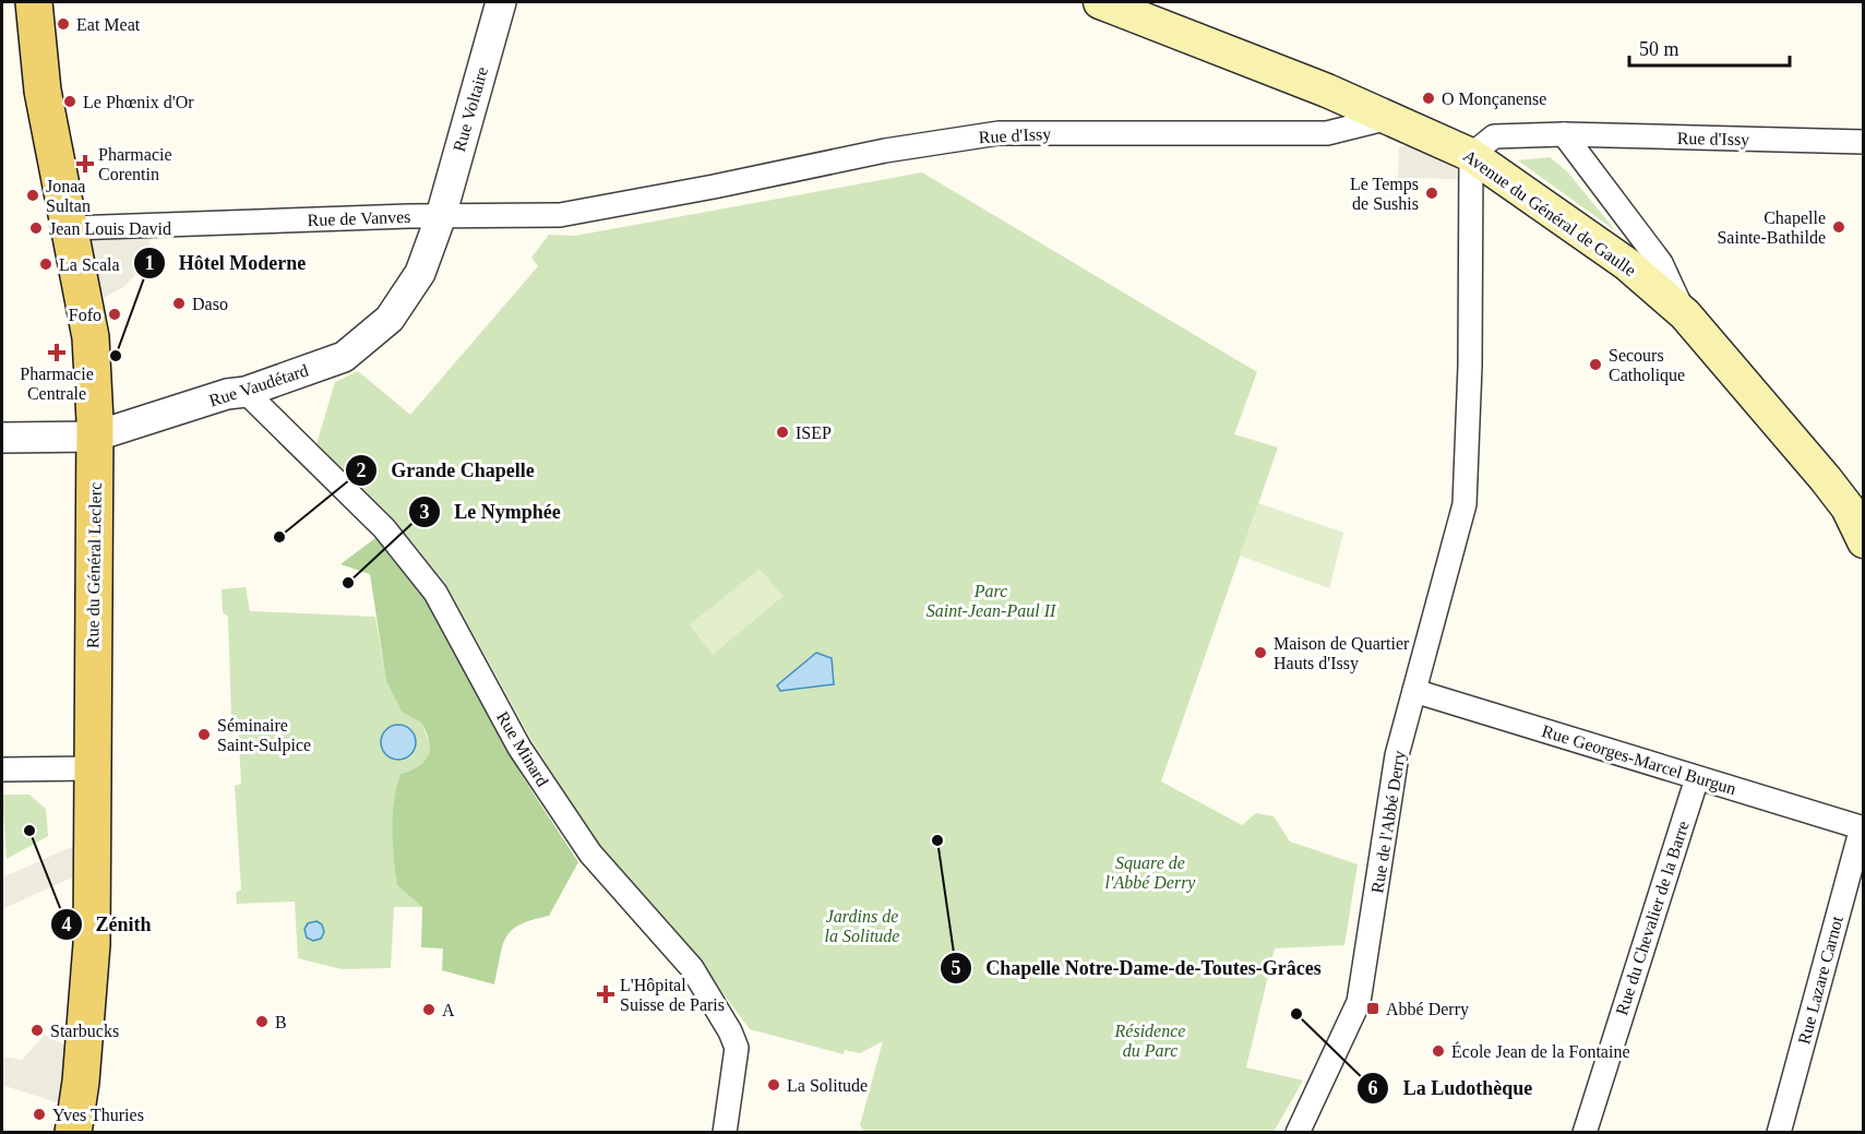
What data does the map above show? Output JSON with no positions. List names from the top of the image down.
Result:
{
  "streets": {
    "main road": ["Avenue du Général de Gaulle", "Rue du Général Leclerc"],
    "street": [
      "Rue Voltaire",
      "Rue d'Issy",
      "Rue de Vanves",
      "Rue Vaudétard",
      "Rue Minard",
      "Rue Georges-Marcel Burgun",
      "Rue de l'Abbé Derry",
      "Rue du Chevalier de la Barre",
      "Rue Lazare Carnot"
    ]
  },
  "crossings": [
    ["Rue Voltaire", "Rue de Vanves"],
    ["Rue Voltaire", "Rue Vaudétard"],
    ["Rue d'Issy", "Avenue du Général de Gaulle"],
    ["Rue d'Issy", "Rue de Vanves"],
    ["Rue d'Issy", "Rue de l'Abbé Derry"],
    ["Avenue du Général de Gaulle", "Rue de l'Abbé Derry"],
    ["Rue de Vanves", "Rue Vaudétard"],
    ["Rue de Vanves", "Rue du Général Leclerc"],
    ["Rue Vaudétard", "Rue du Général Leclerc"],
    ["Rue Vaudétard", "Rue Minard"],
    ["Rue Georges-Marcel Burgun", "Rue de l'Abbé Derry"],
    ["Rue Georges-Marcel Burgun", "Rue du Chevalier de la Barre"],
    ["Rue Georges-Marcel Burgun", "Rue Lazare Carnot"]
  ],
  "parks": [
    "Parc Saint-Jean-Paul II",
    "Square de l'Abbé Derry",
    "Jardins de la Solitude",
    "Résidence du Parc"
  ],
  "places": {
    "other": [
      "Eat Meat",
      "O Monçanense",
      "Le Phœnix d'Or",
      "Le Temps de Sushis",
      "Jonaa Sultan",
      "Chapelle Sainte-Bathilde",
      "Jean Louis David",
      "La Scala",
      "Daso",
      "Fofo",
      "Hôtel Moderne",
      "Secours Catholique",
      "ISEP",
      "Grande Chapelle",
      "Le Nymphée",
      "Maison de Quartier Hauts d'Issy",
      "Séminaire Saint-Sulpice",
      "Zénith",
      "Chapelle Notre-Dame-de-Toutes-Grâces",
      "A",
      "La Ludothèque",
      "B",
      "Starbucks",
      "École Jean de la Fontaine",
      "La Solitude",
      "Yves Thuries"
    ],
    "health": ["Pharmacie Corentin", "Pharmacie Centrale", "L'Hôpital Suisse de Paris"],
    "transit": ["Abbé Derry"]
  },
  "scale_bar": "50 m"
}
